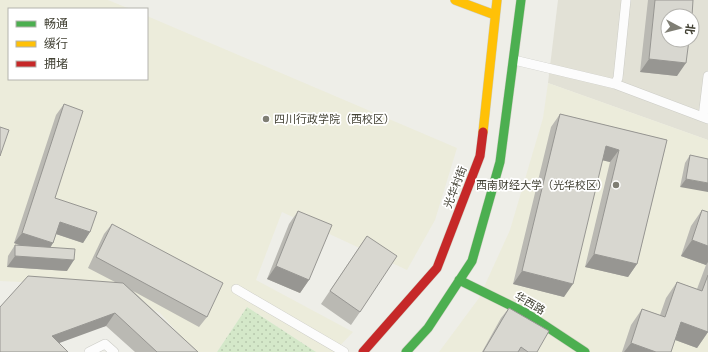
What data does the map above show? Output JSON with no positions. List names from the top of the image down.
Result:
{
  "streets": {
    "main road": ["光华村街", "华西路"]
  },
  "places": ["四川行政学院（西校区）", "西南财经大学（光华校区）"],
  "legend": ["畅通", "缓行", "拥堵"],
  "north": "right"
}
